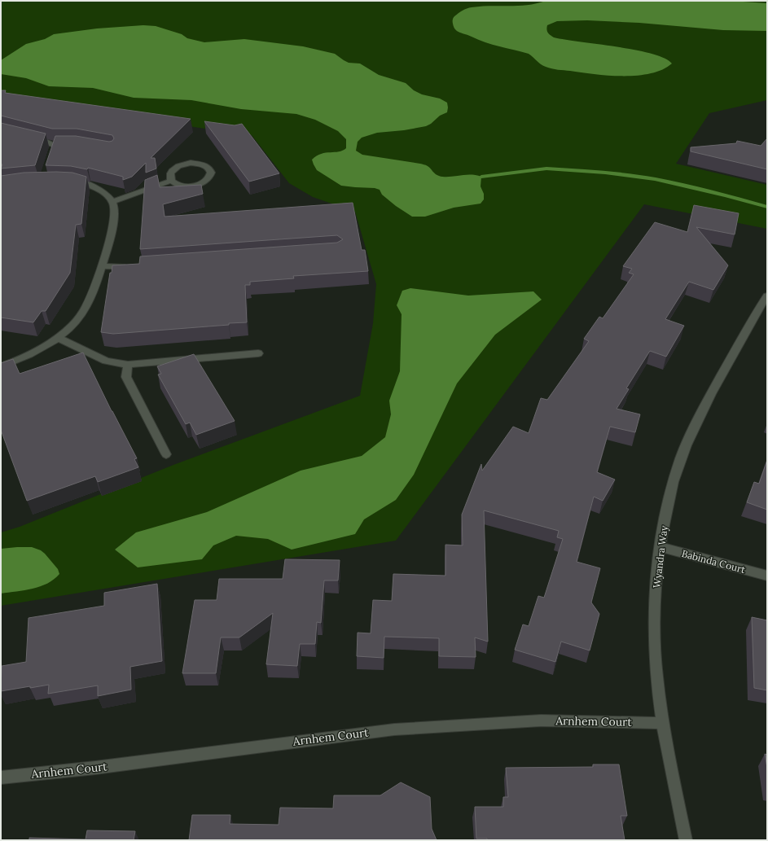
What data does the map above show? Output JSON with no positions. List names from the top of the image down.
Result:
{
  "streets": {
    "street": ["Wyandra Way", "Babinda Court", "Arnhem Court"]
  },
  "crossings": [
    ["Wyandra Way", "Babinda Court"],
    ["Wyandra Way", "Arnhem Court"]
  ]
}
